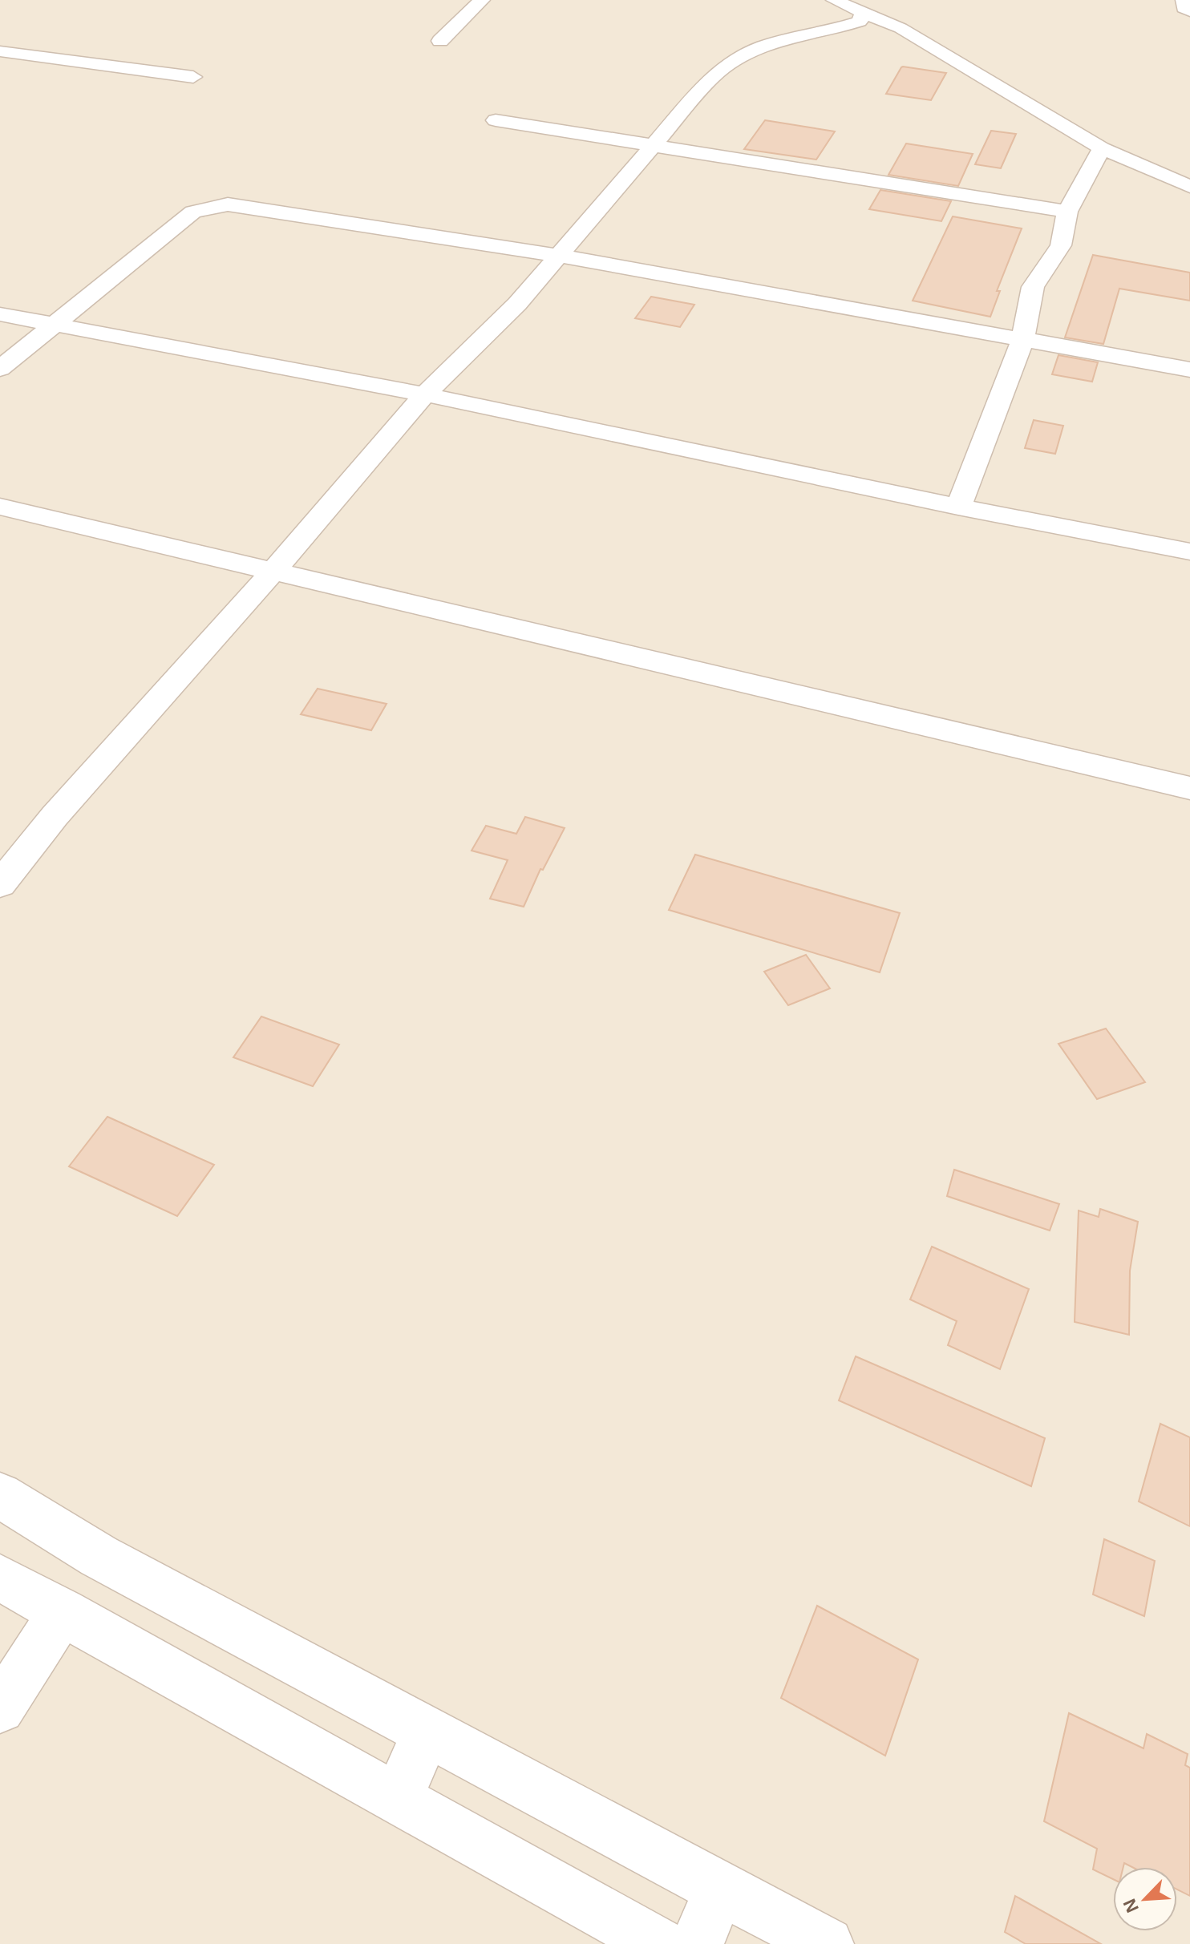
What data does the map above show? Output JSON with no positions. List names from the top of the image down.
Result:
{
  "north": "bottom left"
}
